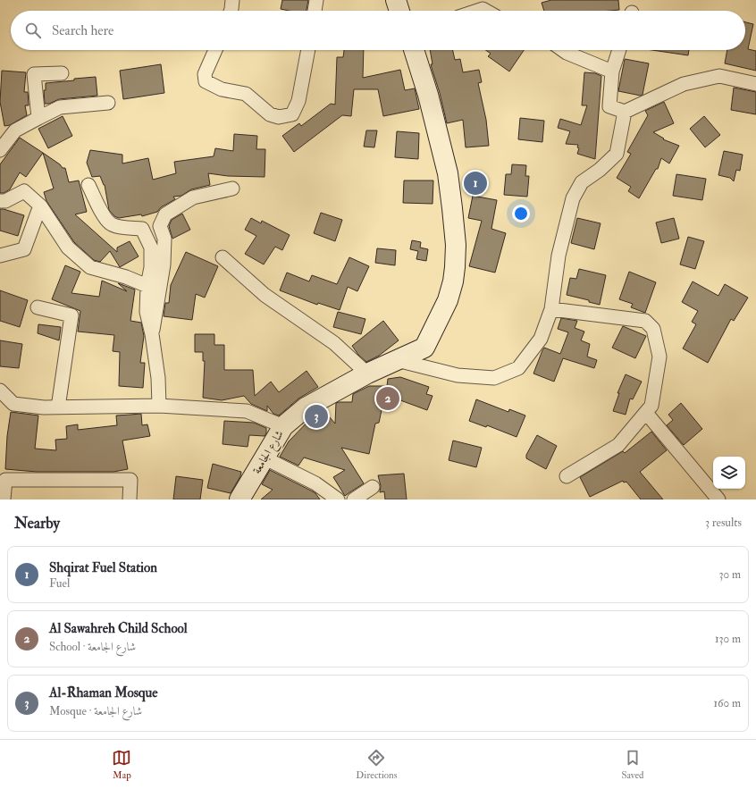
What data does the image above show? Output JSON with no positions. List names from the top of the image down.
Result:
{
  "streets": {
    "main road": ["شارع الجامعة"]
  },
  "page": {
    "search": "Search here",
    "pins": ["1", "2", "3"],
    "heading": ["Nearby", "3 results"],
    "list": [
      {
        "mark": "1",
        "name": "Shqirat Fuel Station",
        "note": "Fuel",
        "value": "30 m"
      },
      {
        "mark": "2",
        "name": "Al Sawahreh Child School",
        "note": "School · شارع الجامعة",
        "value": "130 m"
      },
      {
        "mark": "3",
        "name": "Al-Rhaman Mosque",
        "note": "Mosque · شارع الجامعة",
        "value": "160 m"
      }
    ],
    "nav": ["Map", "Directions", "Saved"]
  }
}
